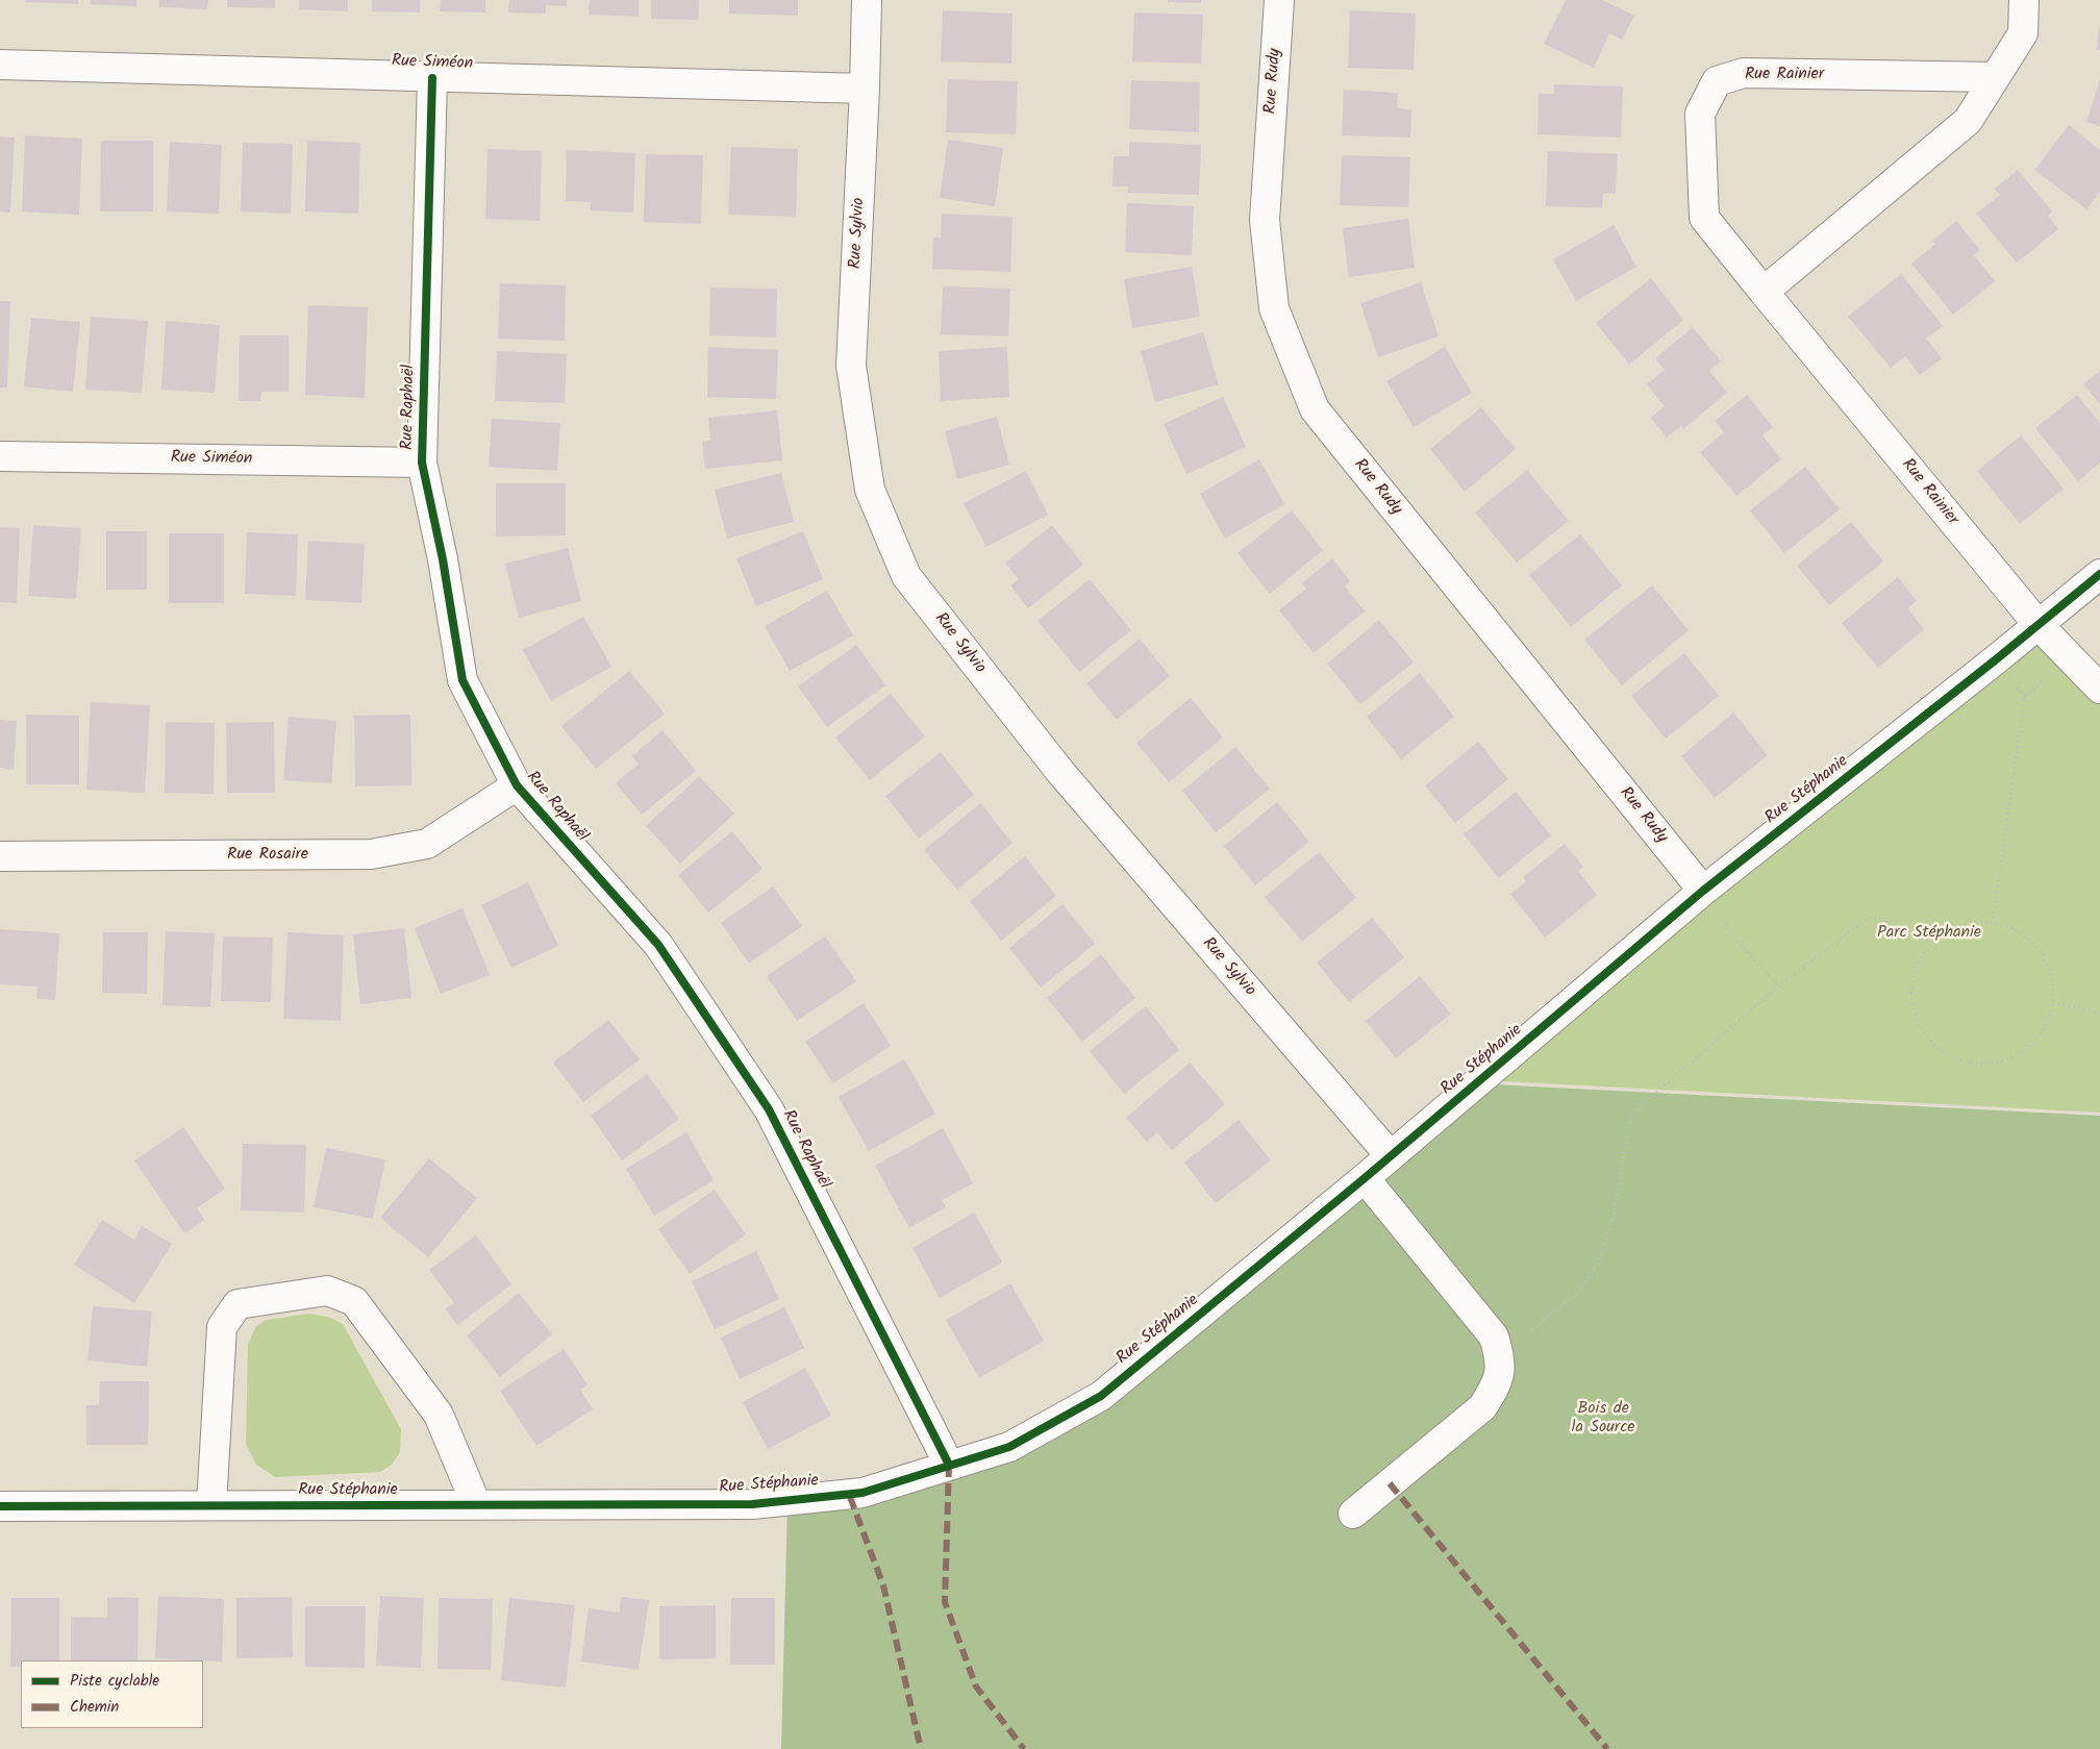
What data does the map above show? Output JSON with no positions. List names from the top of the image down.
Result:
{
  "streets": {
    "street": [
      "Rue Siméon",
      "Rue Rainier",
      "Rue Rudy",
      "Rue Sylvio",
      "Rue Raphaël",
      "Rue Stéphanie",
      "Rue Rosaire"
    ]
  },
  "crossings": [
    ["Rue Siméon", "Rue Sylvio"],
    ["Rue Siméon", "Rue Raphaël"],
    ["Rue Rainier", "Rue Stéphanie"],
    ["Rue Rudy", "Rue Stéphanie"],
    ["Rue Sylvio", "Rue Stéphanie"],
    ["Rue Raphaël", "Rue Stéphanie"],
    ["Rue Raphaël", "Rue Rosaire"]
  ],
  "parks": ["Parc Stéphanie", "Bois de la Source"],
  "legend": ["Piste cyclable", "Chemin"]
}
